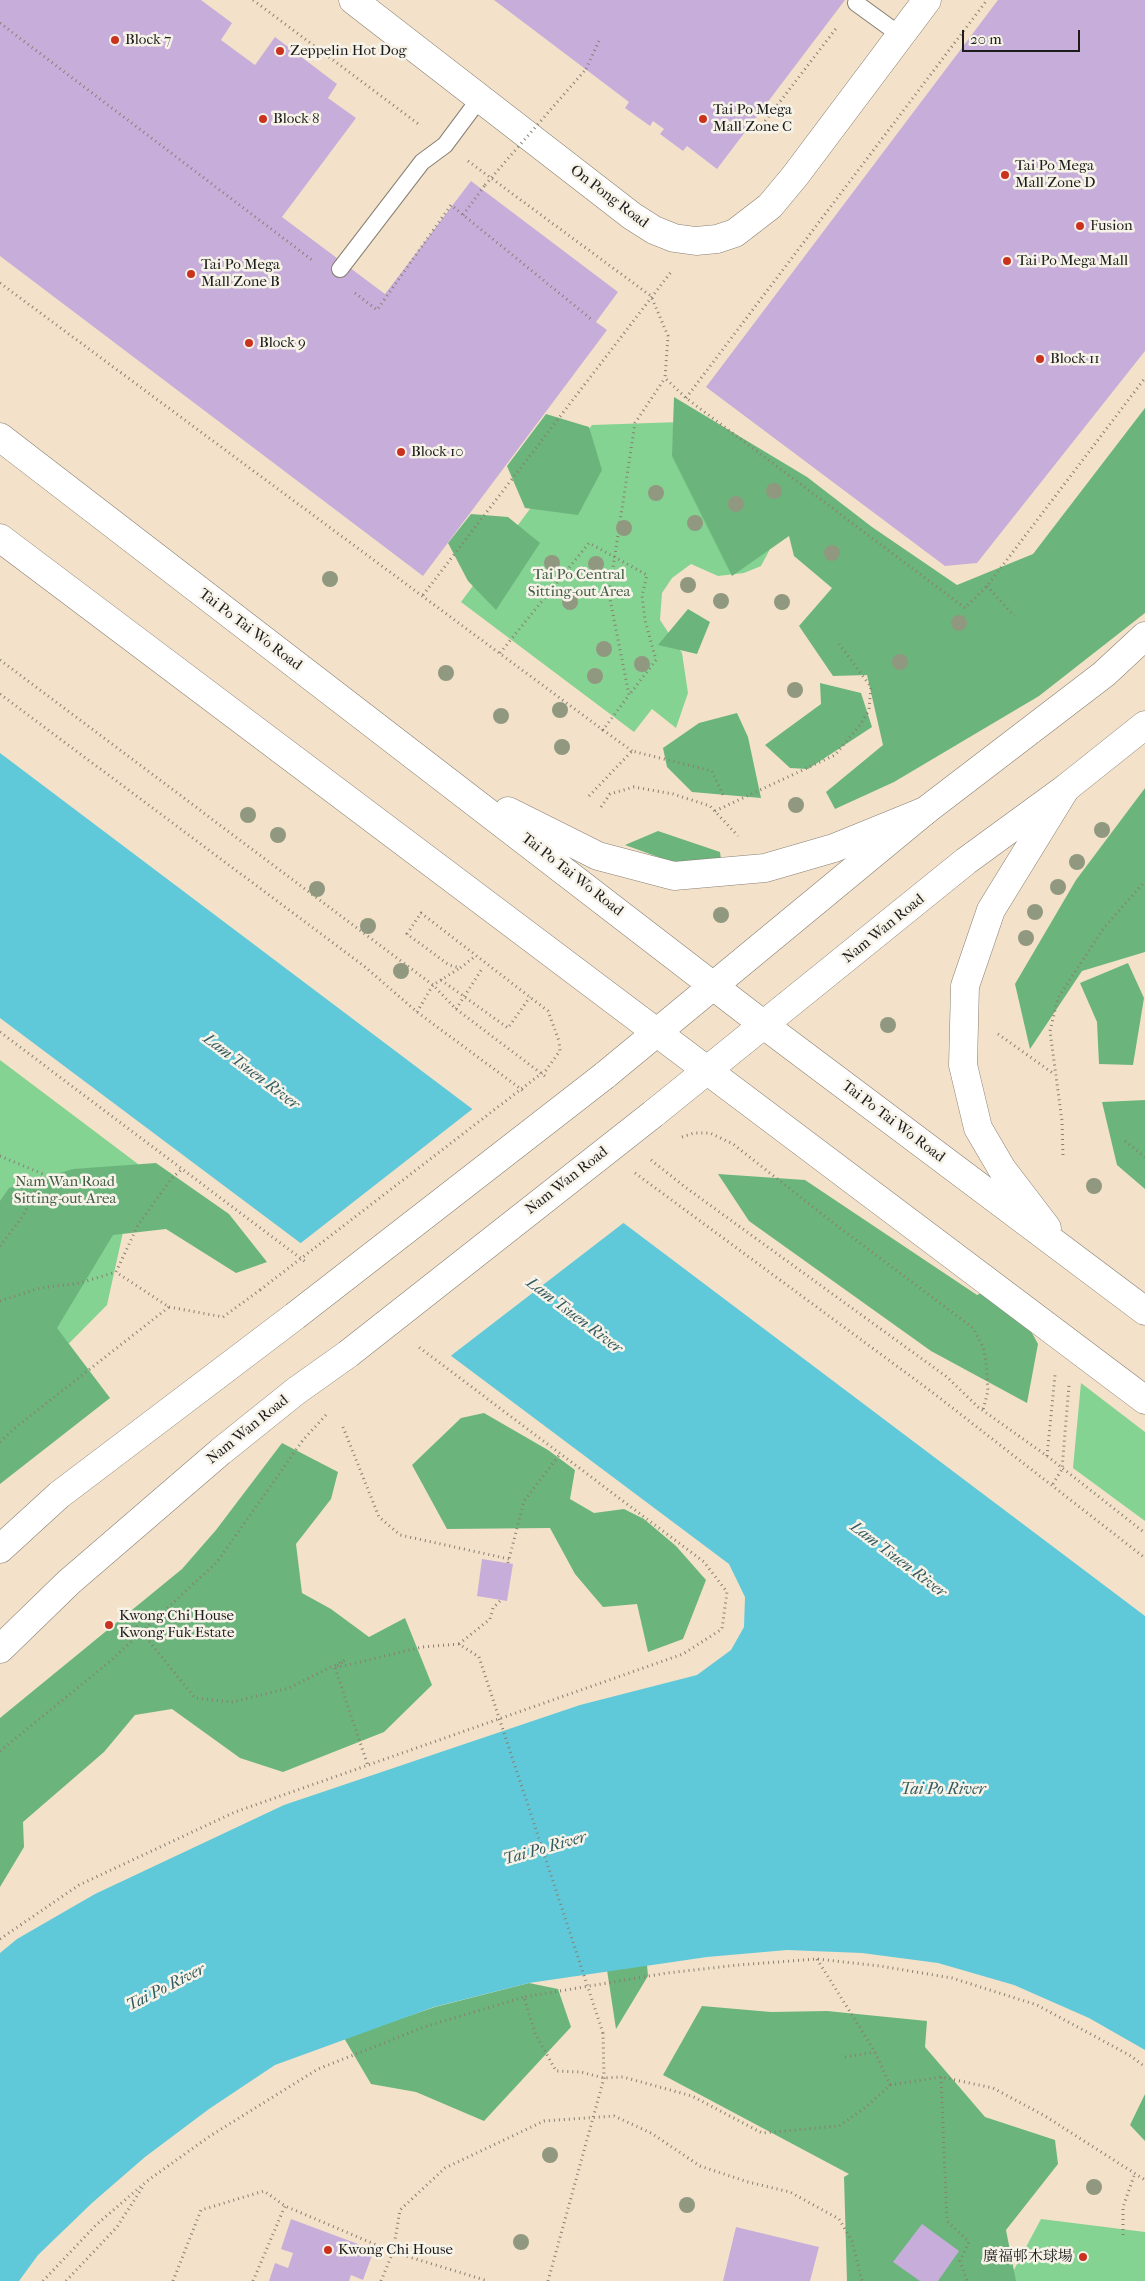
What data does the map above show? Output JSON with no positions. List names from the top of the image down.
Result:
{
  "streets": {
    "main road": ["On Pong Road", "Tai Po Tai Wo Road", "Nam Wan Road"]
  },
  "crossings": [
    ["Tai Po Tai Wo Road", "Nam Wan Road"]
  ],
  "water": ["Lam Tsuen River", "Tai Po River"],
  "parks": ["Tai Po Central Sitting-out Area", "Nam Wan Road Sitting-out Area"],
  "places": [
    "Block 7",
    "Zeppelin Hot Dog",
    "Block 8",
    "Tai Po Mega Mall Zone C",
    "Tai Po Mega Mall Zone D",
    "Fusion",
    "Tai Po Mega Mall",
    "Tai Po Mega Mall Zone B",
    "Block 9",
    "Block 11",
    "Block 10",
    "Kwong Chi House Kwong Fuk Estate",
    "Kwong Chi House",
    "廣福邨木球場"
  ],
  "scale_bar": "20 m"
}
